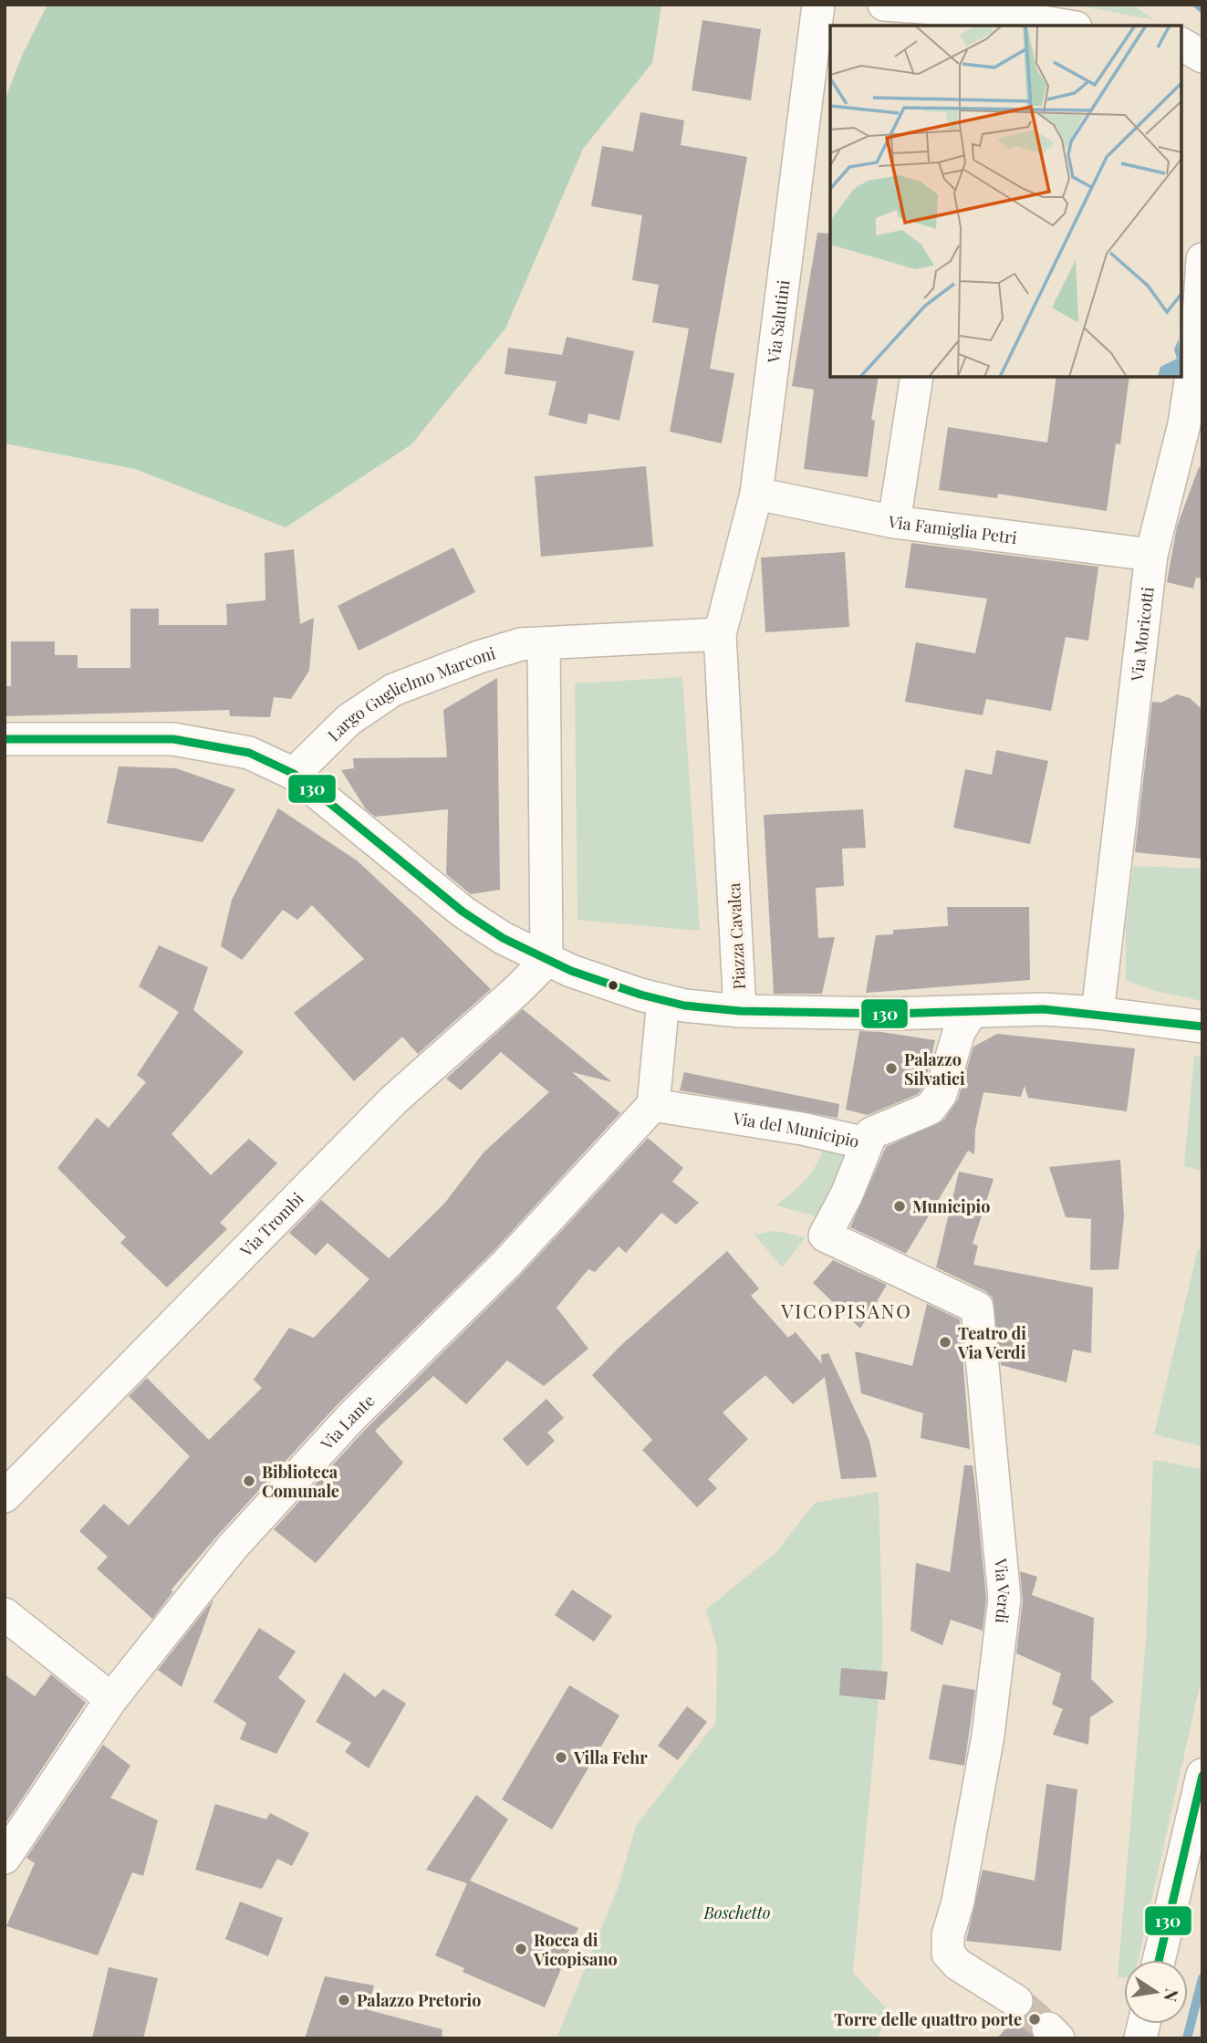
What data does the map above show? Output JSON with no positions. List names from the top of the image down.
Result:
{
  "streets": {
    "street": [
      "Via Salutini",
      "Via Famiglia Petri",
      "Via Moricotti",
      "Largo Guglielmo Marconi",
      "Piazza Cavalca",
      "Via del Municipio",
      "Via Trombi",
      "Via Lante",
      "Via Verdi"
    ]
  },
  "crossings": [
    ["Via Salutini", "Via Famiglia Petri"],
    ["Via Salutini", "Piazza Cavalca"],
    ["Via Famiglia Petri", "Via Moricotti"],
    ["Largo Guglielmo Marconi", "Piazza Cavalca"],
    ["Piazza Cavalca", "Via Trombi"],
    ["Via del Municipio", "Via Lante"],
    ["Via del Municipio", "Via Verdi"]
  ],
  "districts": ["VICOPISANO"],
  "parks": ["Boschetto"],
  "places": [
    "Palazzo Silvatici",
    "Municipio",
    "Teatro di Via Verdi",
    "Biblioteca Comunale",
    "Villa Fehr",
    "Rocca di Vicopisano",
    "Palazzo Pretorio",
    "Torre delle quattro porte"
  ],
  "lines": ["transit line 130"],
  "north": "right"
}
